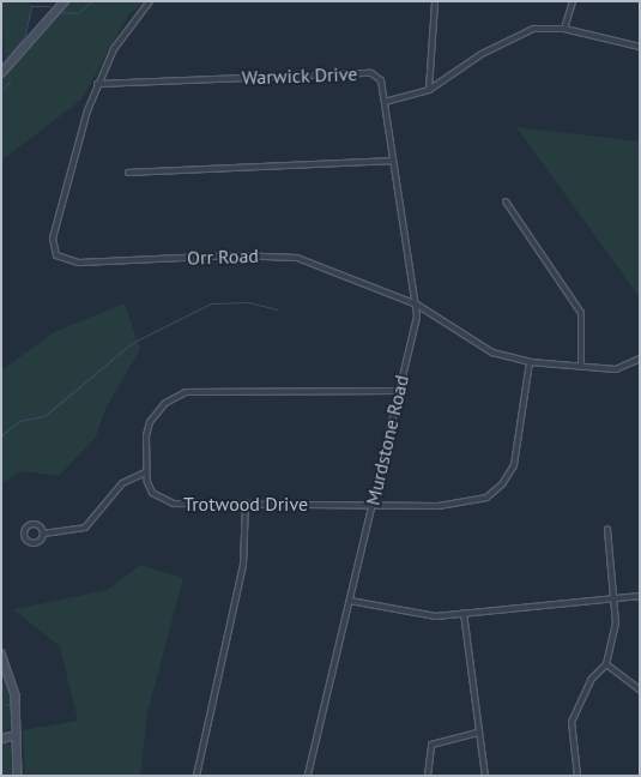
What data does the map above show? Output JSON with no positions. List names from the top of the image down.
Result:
{
  "streets": {
    "street": [
      "Warwick Drive",
      "Orr Road",
      "Murdstone Road",
      "Trotwood Drive"
    ]
  },
  "crossings": [
    ["Warwick Drive", "Orr Road"],
    ["Warwick Drive", "Murdstone Road"],
    ["Orr Road", "Murdstone Road"],
    ["Orr Road", "Trotwood Drive"],
    ["Murdstone Road", "Trotwood Drive"]
  ]
}
